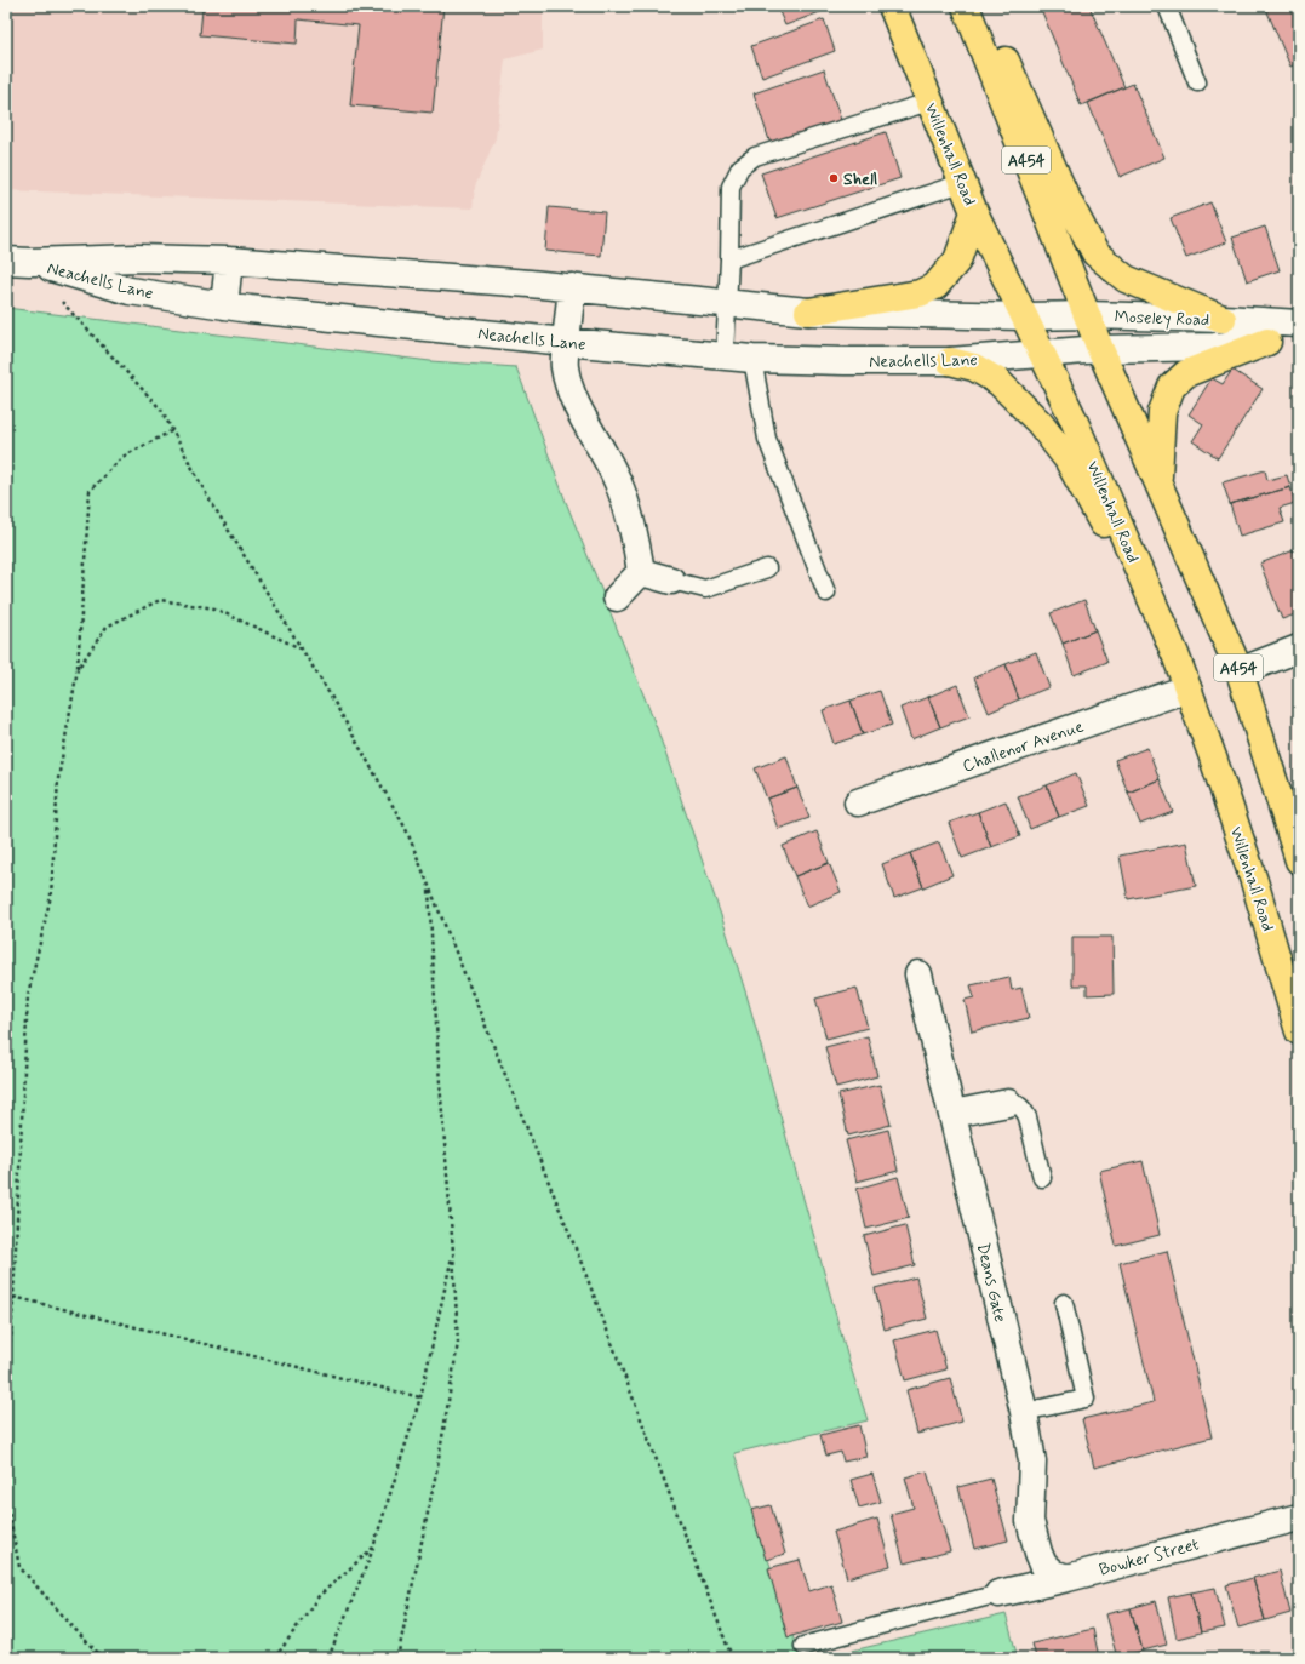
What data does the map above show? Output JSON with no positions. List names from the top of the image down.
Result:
{
  "streets": {
    "highway": ["Willenhall Road", "A454"],
    "street": [
      "Neachells Lane",
      "Moseley Road",
      "Challenor Avenue",
      "Deans Gate",
      "Bowker Street"
    ]
  },
  "crossings": [
    ["Willenhall Road", "Neachells Lane"],
    ["Willenhall Road", "Moseley Road"],
    ["Willenhall Road", "Challenor Avenue"],
    ["A454", "Moseley Road"],
    ["Neachells Lane", "Moseley Road"],
    ["Deans Gate", "Bowker Street"]
  ],
  "places": ["Shell"]
}
